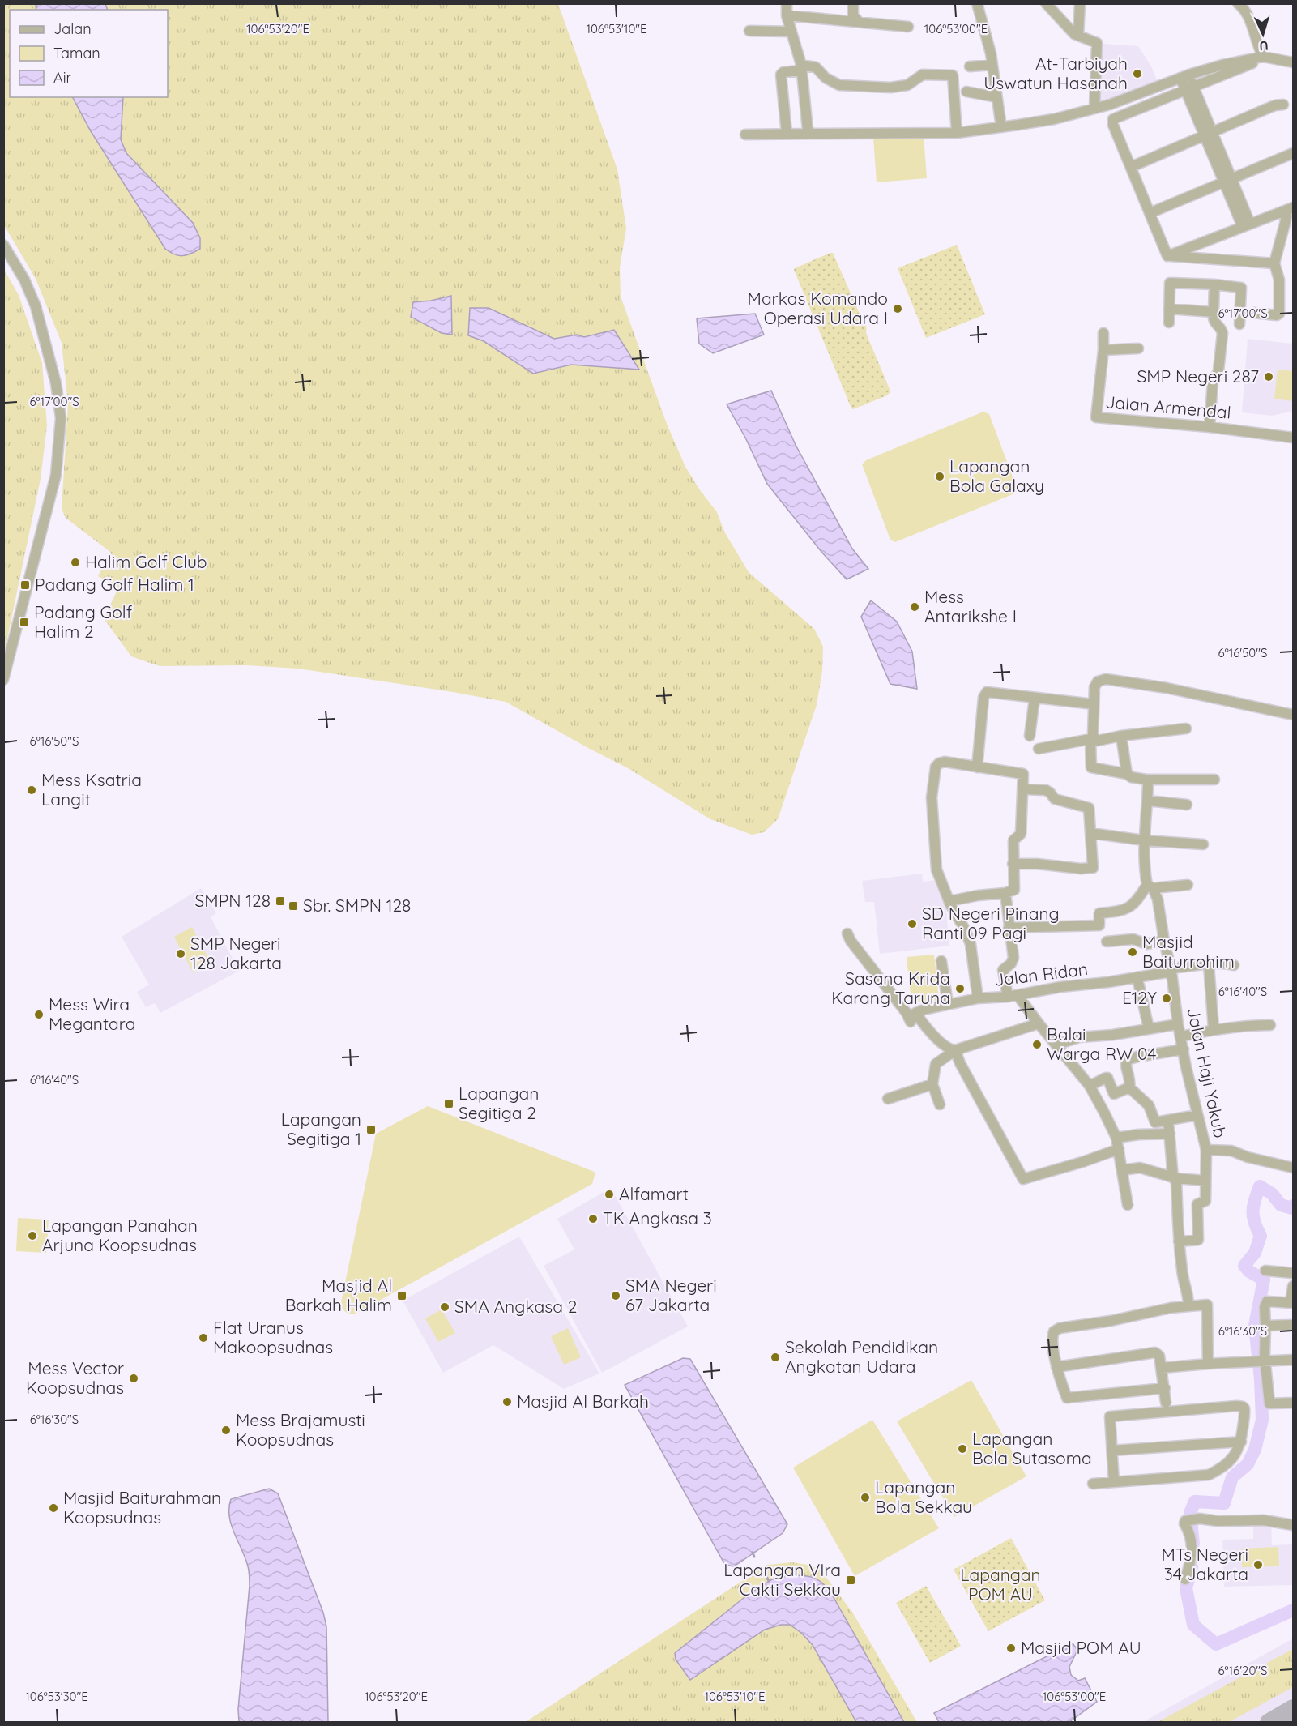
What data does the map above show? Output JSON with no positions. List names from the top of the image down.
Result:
{
  "streets": {
    "street": ["Jalan Armendal", "Jalan Ridan", "Jalan Haji Yakub"]
  },
  "crossings": [
    ["Jalan Ridan", "Jalan Haji Yakub"]
  ],
  "parks": ["Lapangan POM AU"],
  "places": {
    "other": [
      "At-Tarbiyah Uswatun Hasanah",
      "Markas Komando Operasi Udara I",
      "SMP Negeri 287",
      "Lapangan Bola Galaxy",
      "Halim Golf Club",
      "Mess Antarikshe I",
      "Mess Ksatria Langit",
      "SD Negeri Pinang Ranti 09 Pagi",
      "Masjid Baiturrohim",
      "SMP Negeri 128 Jakarta",
      "Sasana Krida Karang Taruna",
      "E12Y",
      "Mess Wira Megantara",
      "Balai Warga RW 04",
      "Alfamart",
      "TK Angkasa 3",
      "Lapangan Panahan Arjuna Koopsudnas",
      "SMA Negeri 67 Jakarta",
      "SMA Angkasa 2",
      "Flat Uranus Makoopsudnas",
      "Sekolah Pendidikan Angkatan Udara",
      "Mess Vector Koopsudnas",
      "Masjid Al Barkah",
      "Mess Brajamusti Koopsudnas",
      "Lapangan Bola Sutasoma",
      "Lapangan Bola Sekkau",
      "Masjid Baiturahman Koopsudnas",
      "MTs Negeri 34 Jakarta",
      "Masjid POM AU"
    ],
    "transit": [
      "Padang Golf Halim 1",
      "Padang Golf Halim 2",
      "SMPN 128",
      "Sbr. SMPN 128",
      "Lapangan Segitiga 2",
      "Lapangan Segitiga 1",
      "Masjid Al Barkah Halim",
      "Lapangan VIra Cakti Sekkau"
    ]
  },
  "legend": ["Jalan", "Taman", "Air"],
  "north": "bottom",
  "coordinates": [
    "106°53'20\"E",
    "106°53'10\"E",
    "106°53'00\"E",
    "6°17'00\"S",
    "6°16'50\"S",
    "6°16'40\"S",
    "6°16'30\"S",
    "6°16'20\"S",
    "106°53'30\"E"
  ]
}
